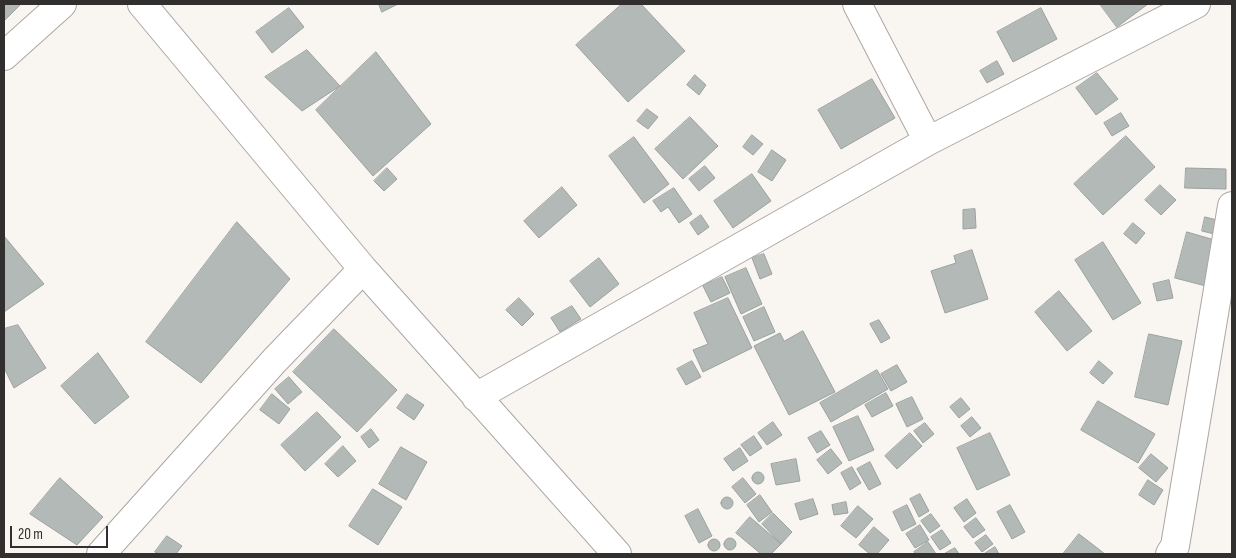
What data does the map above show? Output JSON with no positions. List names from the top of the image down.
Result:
{
  "scale_bar": "20 m"
}
